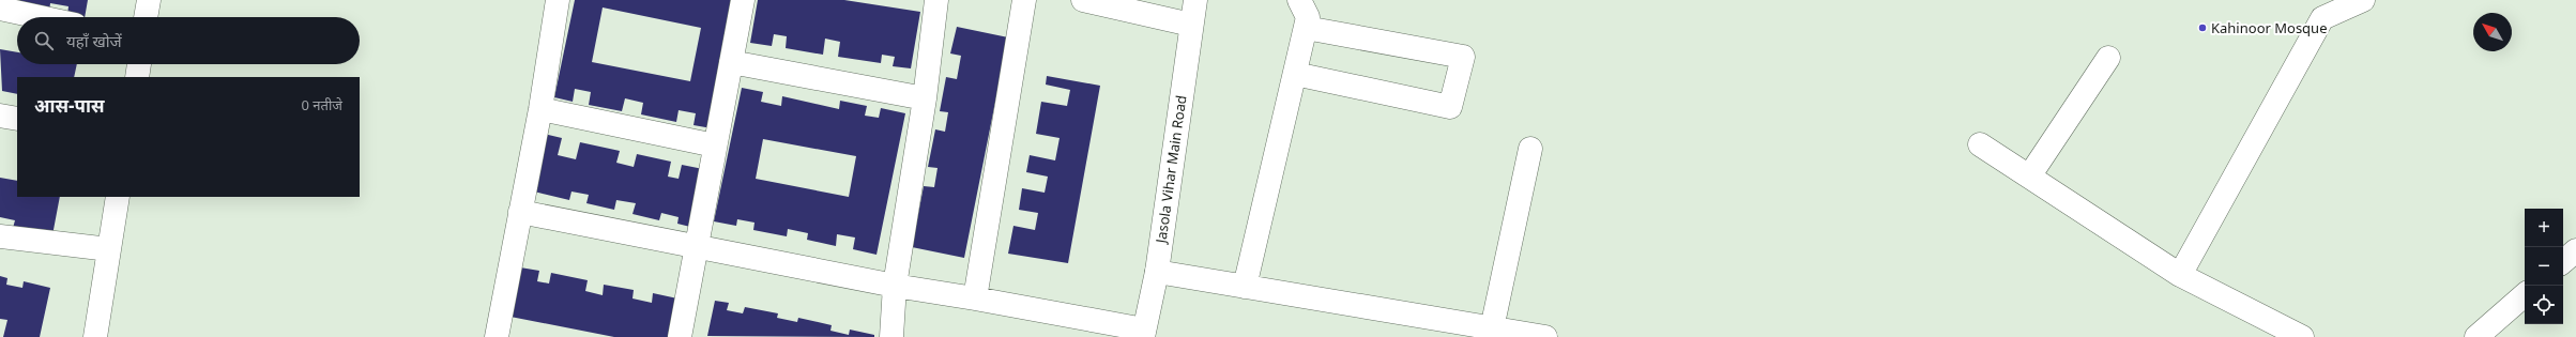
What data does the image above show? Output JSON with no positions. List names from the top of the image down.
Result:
{
  "streets": {
    "street": ["Jasola Vihar Main Road"]
  },
  "places": ["Kahinoor Mosque"],
  "north": "top left",
  "page": {
    "search": "यहाँ खोजें",
    "heading": ["आस-पास", "0 नतीजे"],
    "map_buttons": ["+", "−"]
  }
}
